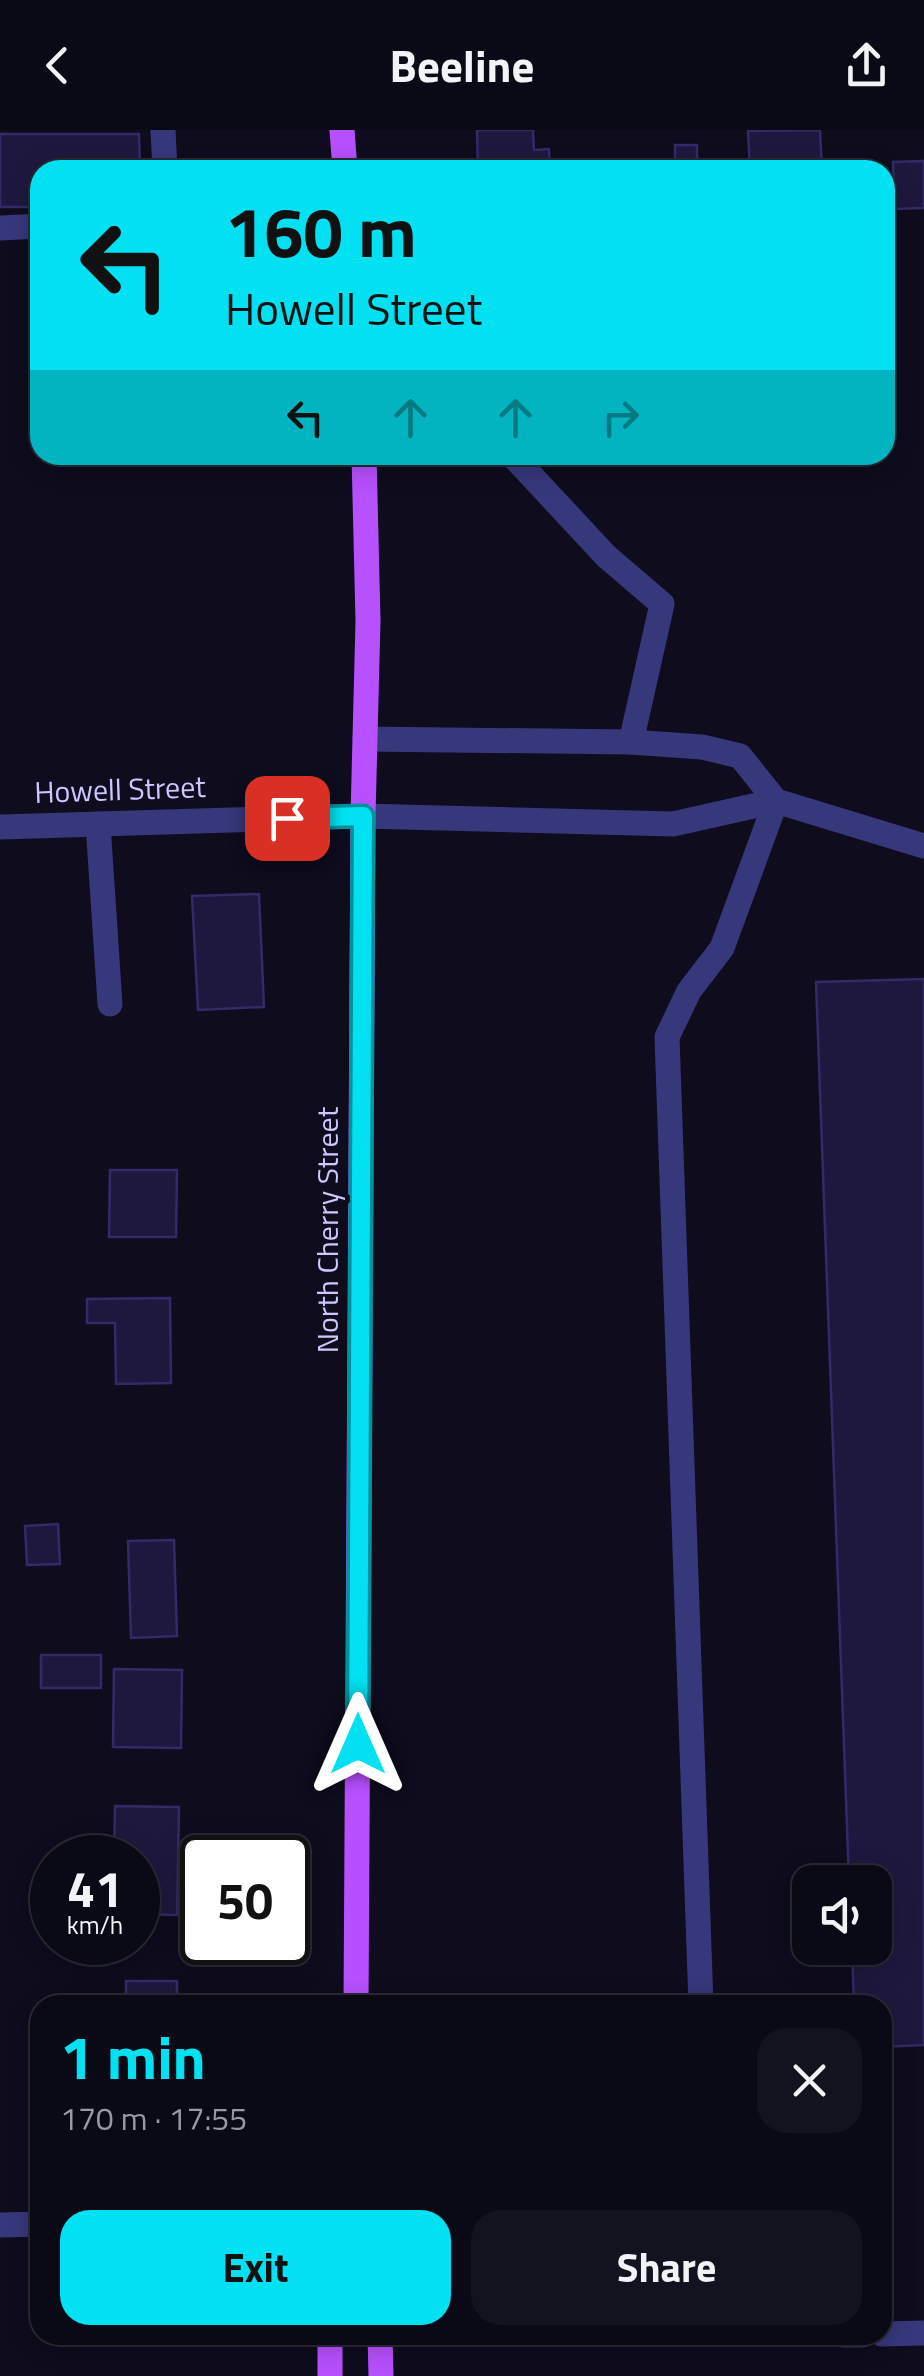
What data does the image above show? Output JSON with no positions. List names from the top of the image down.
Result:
{
  "streets": {
    "main road": ["North Cherry Street"],
    "street": ["Howell Street"]
  },
  "crossings": [
    ["Howell Street", "North Cherry Street"]
  ],
  "page": {
    "header": "Beeline",
    "turn": ["160 m", "Howell Street"],
    "speed": "41 km/h",
    "limit": "50",
    "heading": ["1 min", "170 m · 17:55"],
    "buttons": ["Exit", "Share"]
  }
}
